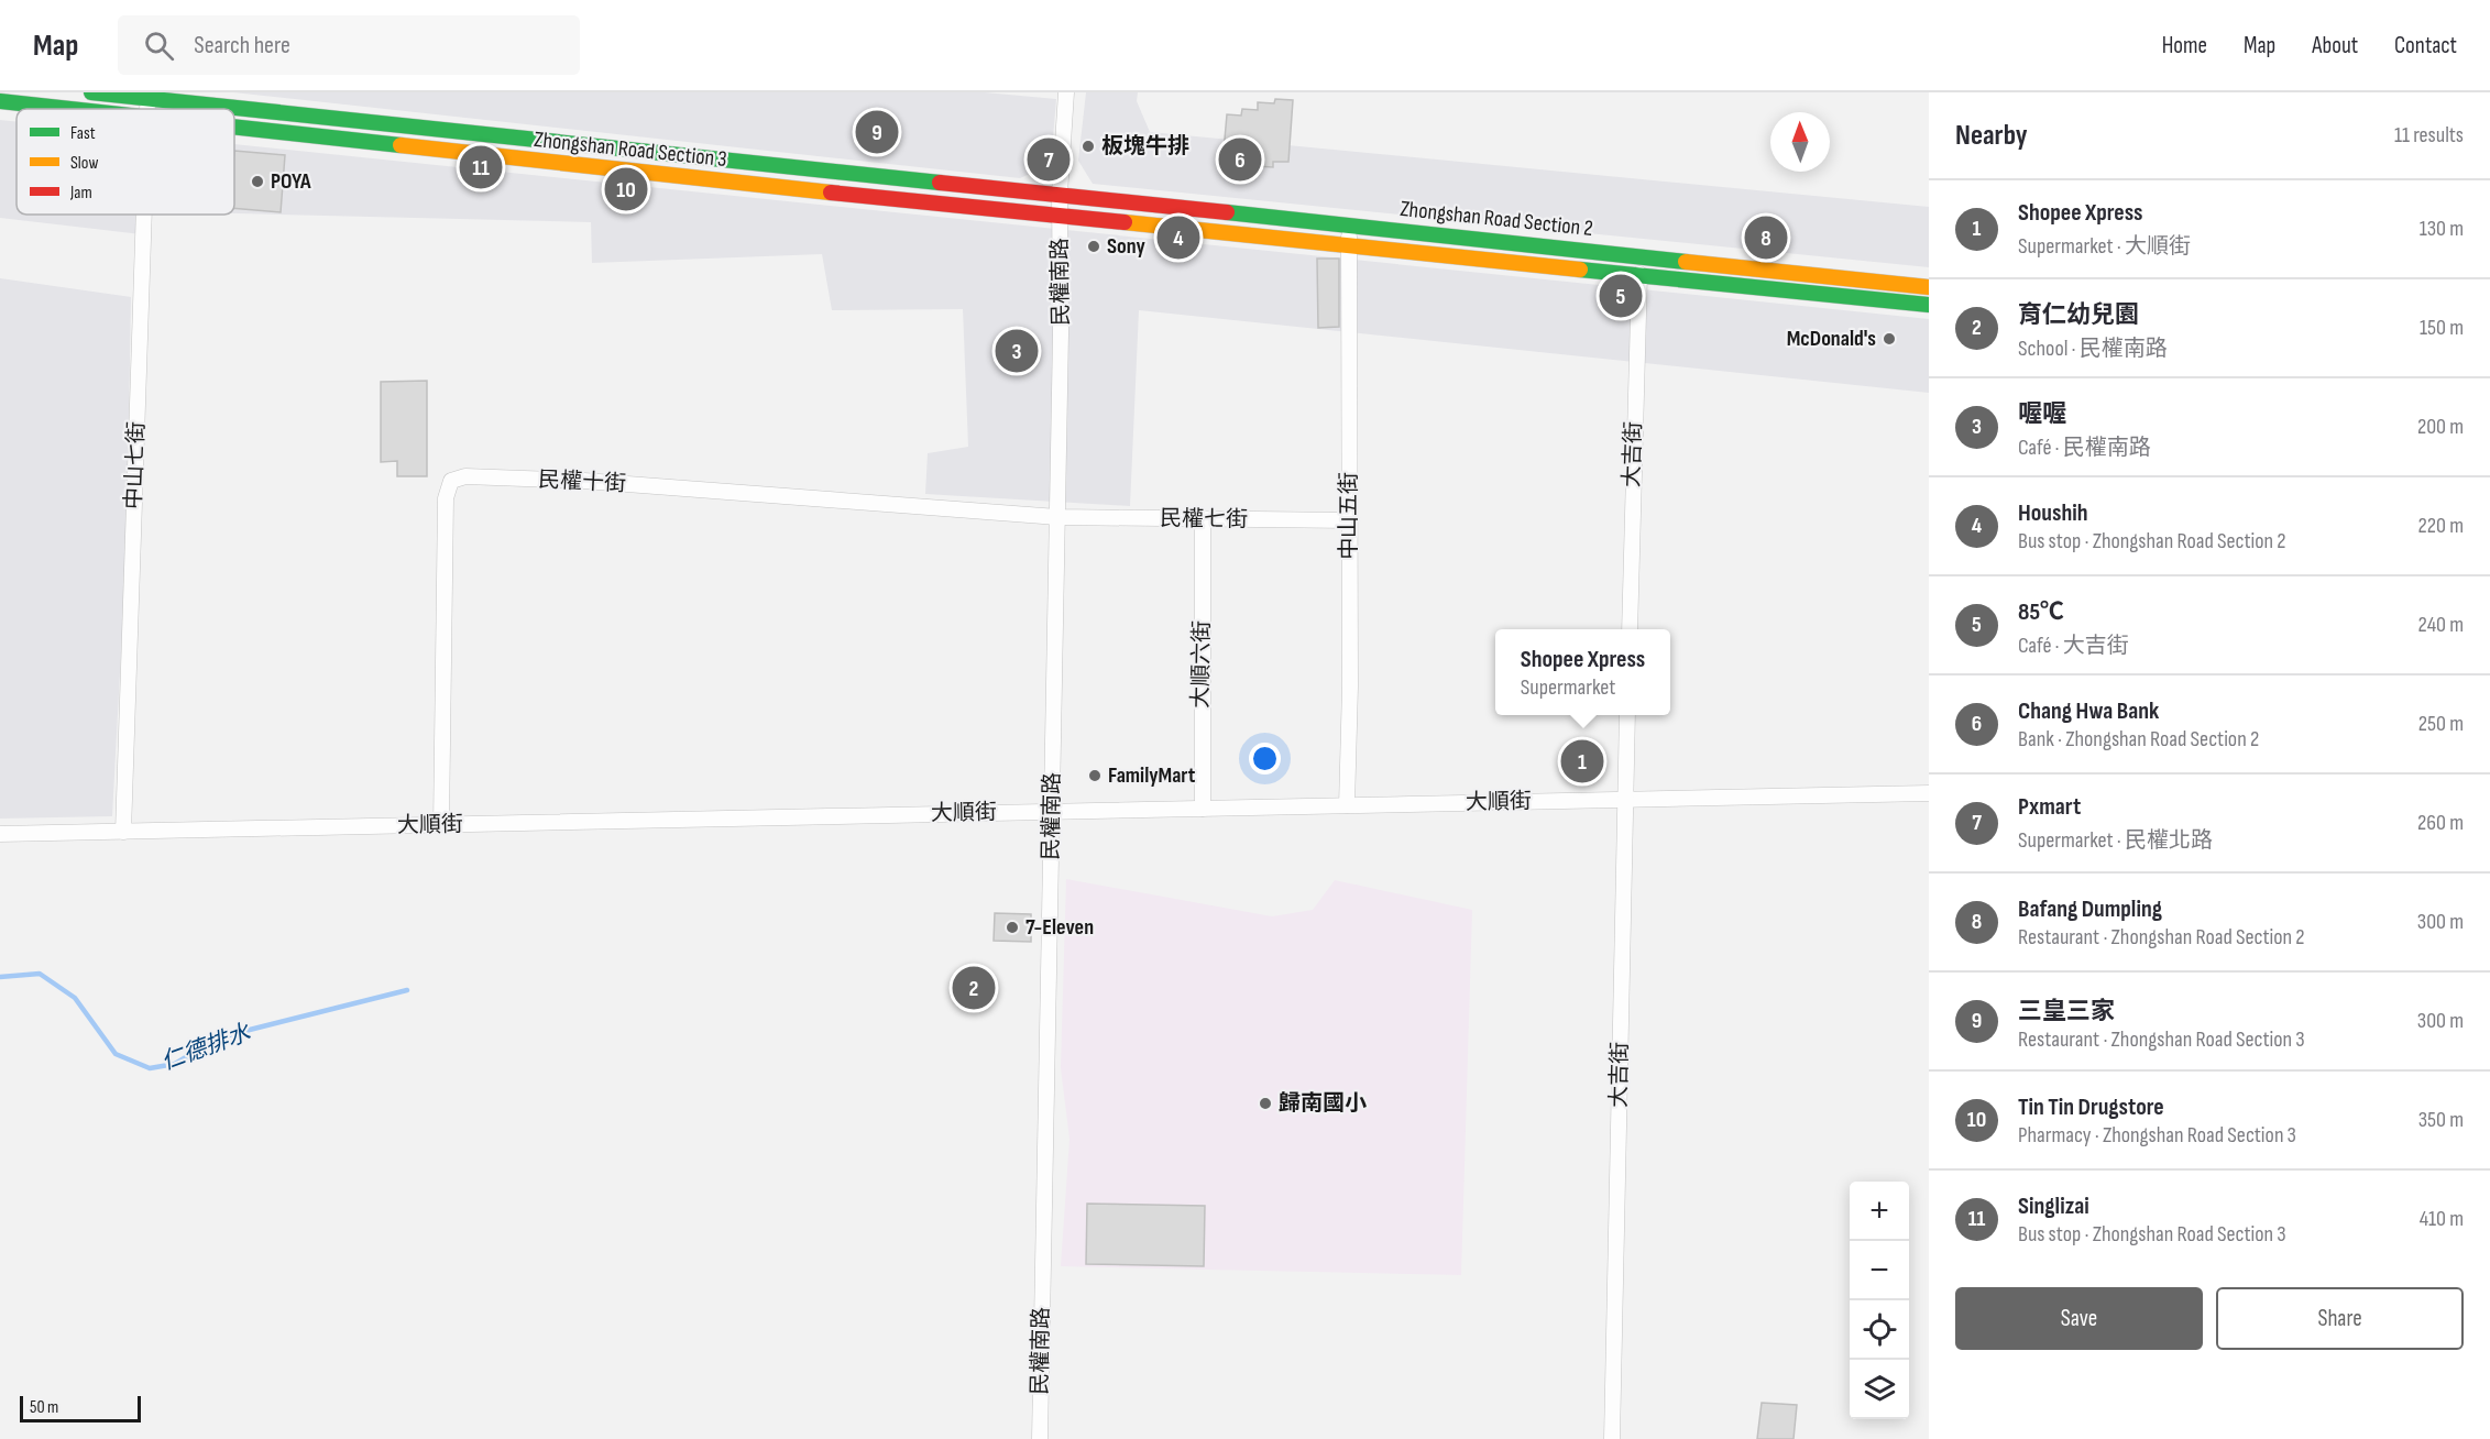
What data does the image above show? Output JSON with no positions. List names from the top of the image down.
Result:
{
  "streets": {
    "main road": ["Zhongshan Road Section 3", "Zhongshan Road Section 2"],
    "street": [
      "民權南路",
      "大吉街",
      "中山七街",
      "民權十街",
      "中山五街",
      "民權七街",
      "大順六街",
      "大順街"
    ]
  },
  "crossings": [
    ["Zhongshan Road Section 3", "Zhongshan Road Section 2"],
    ["Zhongshan Road Section 3", "民權南路"],
    ["Zhongshan Road Section 3", "中山七街"],
    ["Zhongshan Road Section 2", "民權南路"],
    ["Zhongshan Road Section 2", "大吉街"],
    ["Zhongshan Road Section 2", "中山五街"],
    ["民權南路", "民權十街"],
    ["民權南路", "民權七街"],
    ["民權南路", "大順街"],
    ["大吉街", "大順街"],
    ["中山七街", "大順街"],
    ["民權十街", "民權七街"],
    ["民權十街", "大順街"],
    ["中山五街", "民權七街"],
    ["中山五街", "大順街"],
    ["民權七街", "大順六街"],
    ["大順六街", "大順街"]
  ],
  "water": ["仁德排水"],
  "places": [
    "板塊牛排",
    "POYA",
    "Sony",
    "McDonald's",
    "FamilyMart",
    "7-Eleven",
    "歸南國小"
  ],
  "legend": ["Fast", "Slow", "Jam"],
  "scale_bar": "50 m",
  "north": "top",
  "page": {
    "header": "Map",
    "search": "Search here",
    "nav": [
      "Home",
      "Map",
      "About",
      "Contact"
    ],
    "heading": ["Nearby", "11 results"],
    "pins": [
      "9",
      "6",
      "7",
      "11",
      "10",
      "4",
      "8",
      "5",
      "3",
      "1",
      "2"
    ],
    "list": [
      {
        "mark": "1",
        "name": "Shopee Xpress",
        "note": "Supermarket · 大順街",
        "value": "130 m"
      },
      {
        "mark": "2",
        "name": "育仁幼兒園",
        "note": "School · 民權南路",
        "value": "150 m"
      },
      {
        "mark": "3",
        "name": "喔喔",
        "note": "Café · 民權南路",
        "value": "200 m"
      },
      {
        "mark": "4",
        "name": "Houshih",
        "note": "Bus stop · Zhongshan Road Section 2",
        "value": "220 m"
      },
      {
        "mark": "5",
        "name": "85℃",
        "note": "Café · 大吉街",
        "value": "240 m"
      },
      {
        "mark": "6",
        "name": "Chang Hwa Bank",
        "note": "Bank · Zhongshan Road Section 2",
        "value": "250 m"
      },
      {
        "mark": "7",
        "name": "Pxmart",
        "note": "Supermarket · 民權北路",
        "value": "260 m"
      },
      {
        "mark": "8",
        "name": "Bafang Dumpling",
        "note": "Restaurant · Zhongshan Road Section 2",
        "value": "300 m"
      },
      {
        "mark": "9",
        "name": "三皇三家",
        "note": "Restaurant · Zhongshan Road Section 3",
        "value": "300 m"
      },
      {
        "mark": "10",
        "name": "Tin Tin Drugstore",
        "note": "Pharmacy · Zhongshan Road Section 3",
        "value": "350 m"
      },
      {
        "mark": "11",
        "name": "Singlizai",
        "note": "Bus stop · Zhongshan Road Section 3",
        "value": "410 m"
      }
    ],
    "popup": ["Shopee Xpress", "Supermarket"],
    "map_buttons": ["+", "−"],
    "buttons": ["Save", "Share"],
    "scale": "50 m"
  }
}
